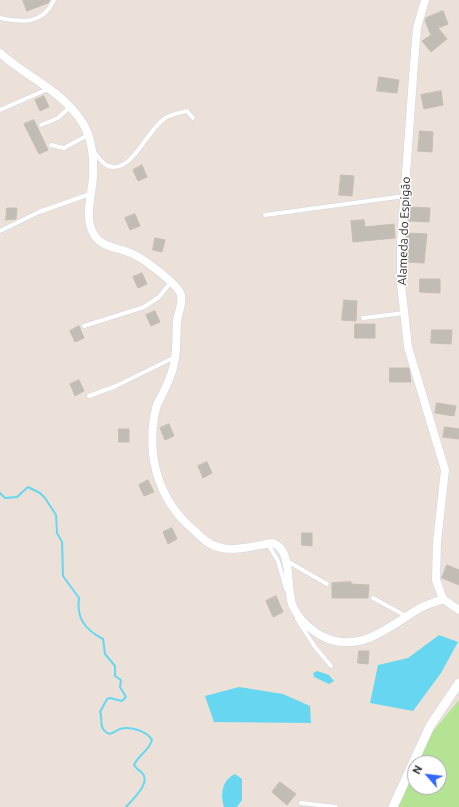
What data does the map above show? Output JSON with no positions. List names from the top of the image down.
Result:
{
  "streets": {
    "street": ["Alameda do Espigão"]
  },
  "north": "top left"
}
